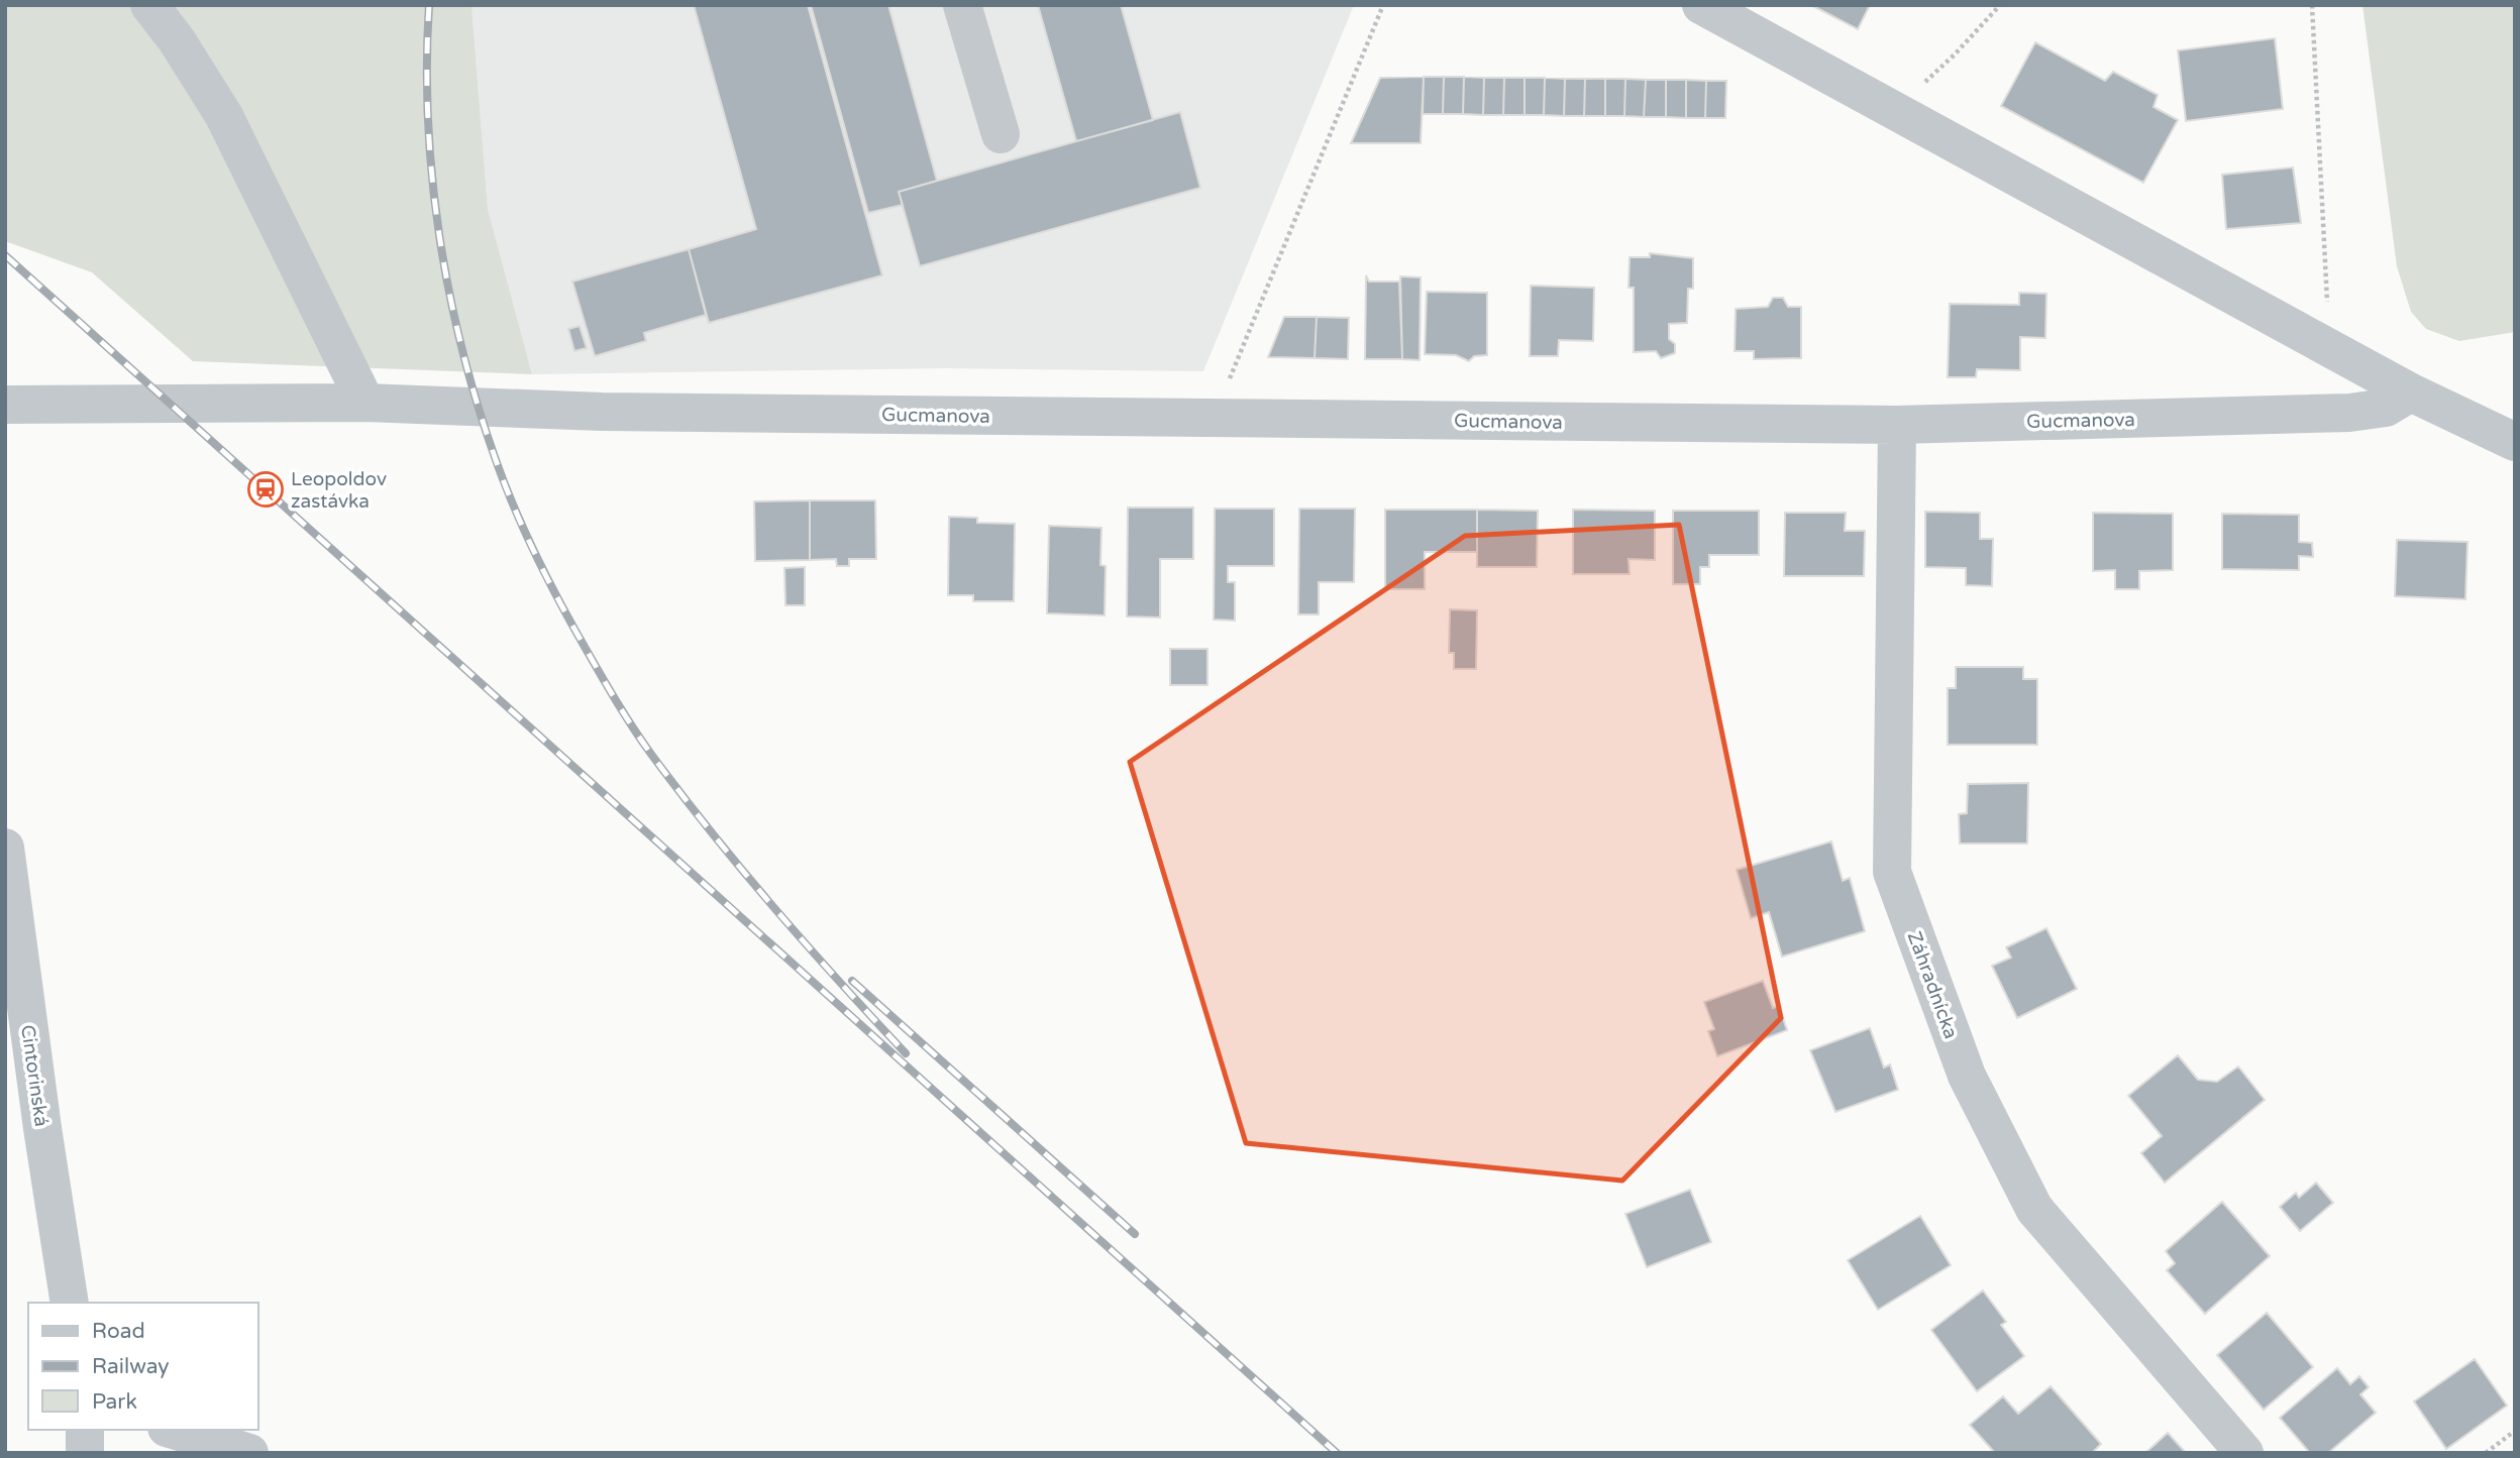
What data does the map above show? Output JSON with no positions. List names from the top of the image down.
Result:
{
  "streets": {
    "street": ["Gucmanova", "Záhradnícka", "Cintorinská"]
  },
  "crossings": [
    ["Gucmanova", "Záhradnícka"]
  ],
  "places": {
    "station": ["Leopoldov zastávka"]
  },
  "legend": ["Road", "Railway", "Park"]
}
